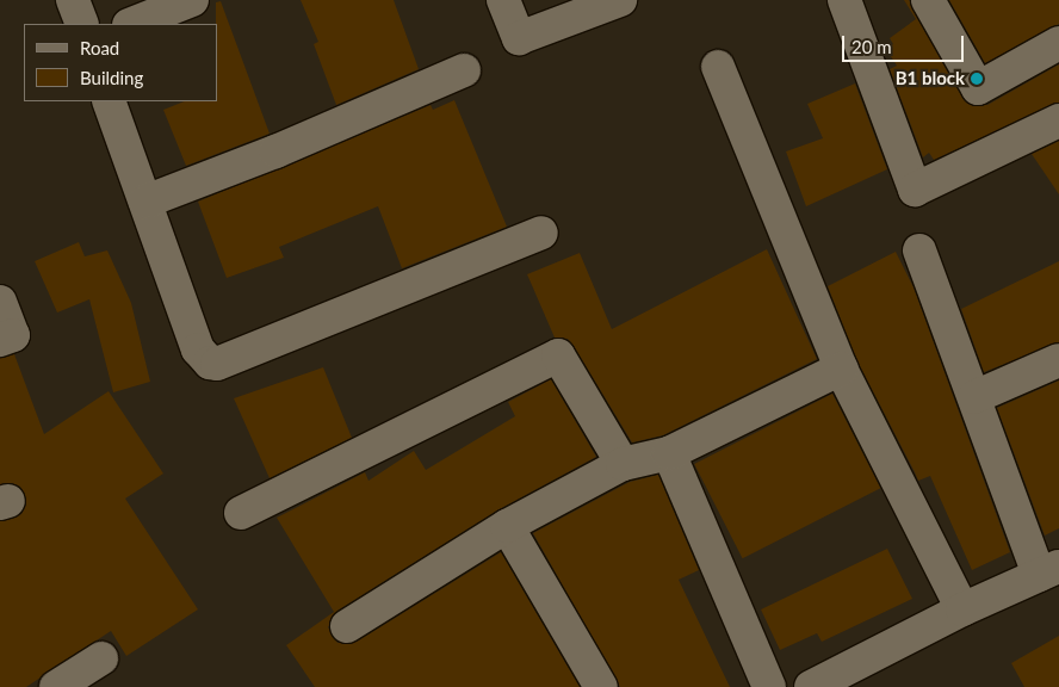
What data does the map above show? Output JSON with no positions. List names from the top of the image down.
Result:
{
  "places": ["B1 block"],
  "legend": ["Road", "Building"],
  "scale_bar": "20 m"
}
